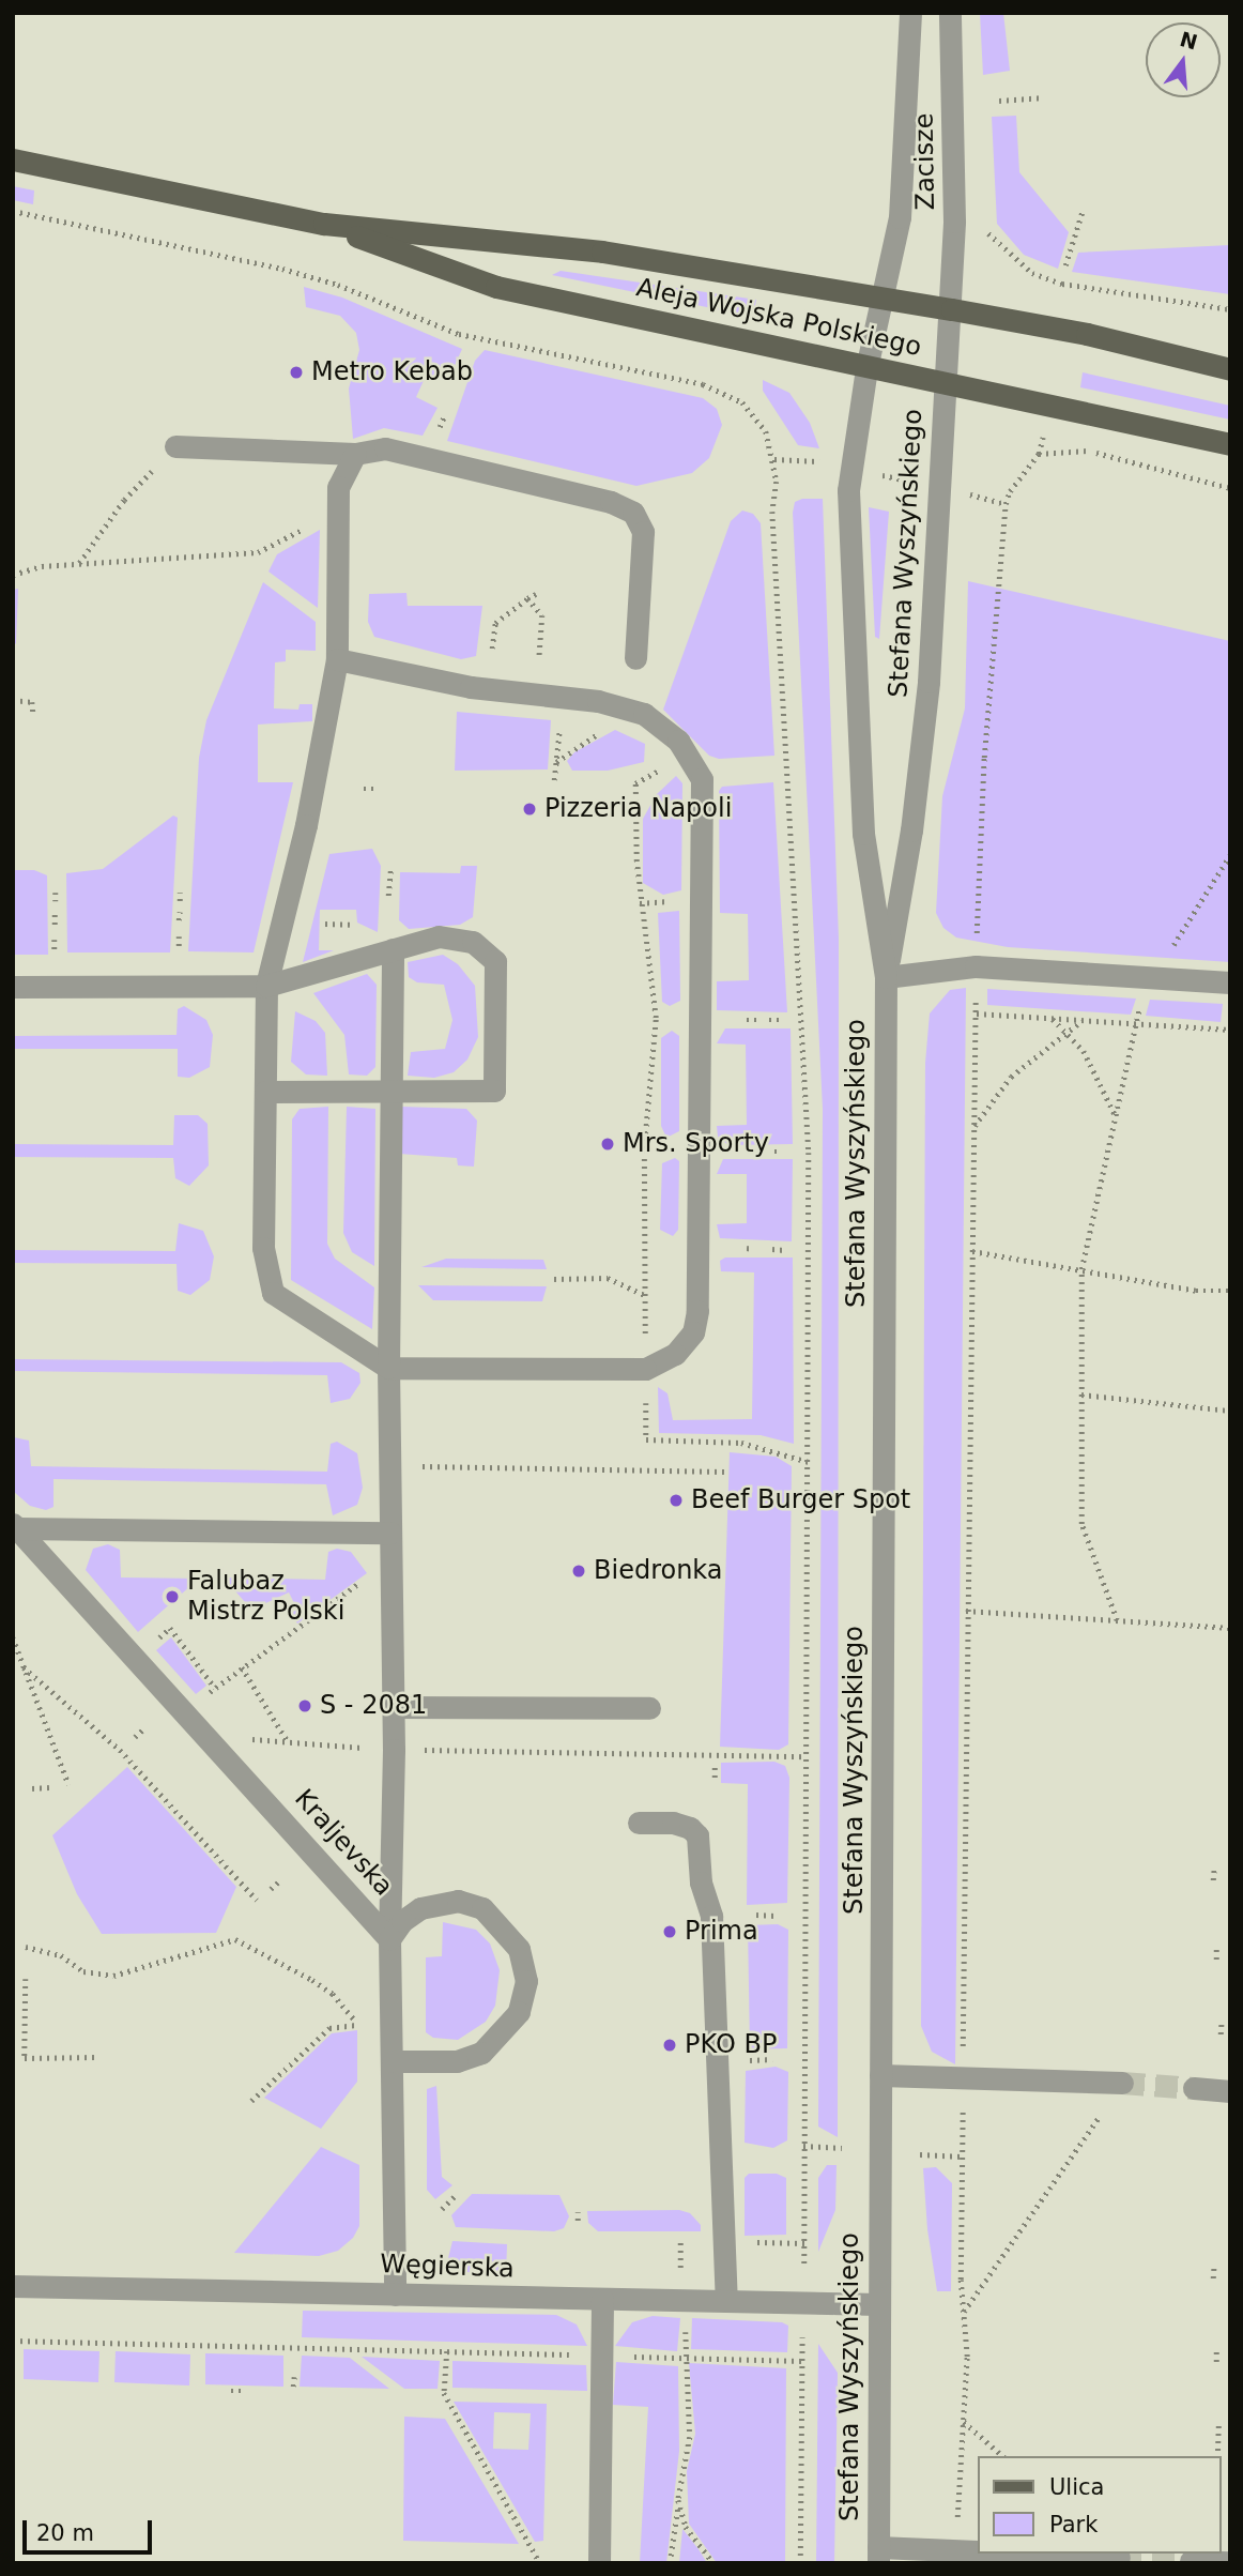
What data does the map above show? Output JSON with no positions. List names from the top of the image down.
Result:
{
  "streets": {
    "main road": ["Aleja Wojska Polskiego"],
    "street": [
      "Zacisze",
      "Stefana Wyszyńskiego",
      "Kraljevska",
      "Węgierska"
    ]
  },
  "crossings": [
    ["Zacisze", "Aleja Wojska Polskiego"],
    ["Zacisze", "Stefana Wyszyńskiego"],
    ["Aleja Wojska Polskiego", "Stefana Wyszyńskiego"],
    ["Stefana Wyszyńskiego", "Węgierska"]
  ],
  "places": [
    "Metro Kebab",
    "Pizzeria Napoli",
    "Mrs. Sporty",
    "Beef Burger Spot",
    "Biedronka",
    "Falubaz Mistrz Polski",
    "S - 2081",
    "Prima",
    "PKO BP"
  ],
  "legend": ["Ulica", "Park"],
  "scale_bar": "20 m",
  "north": "top"
}
